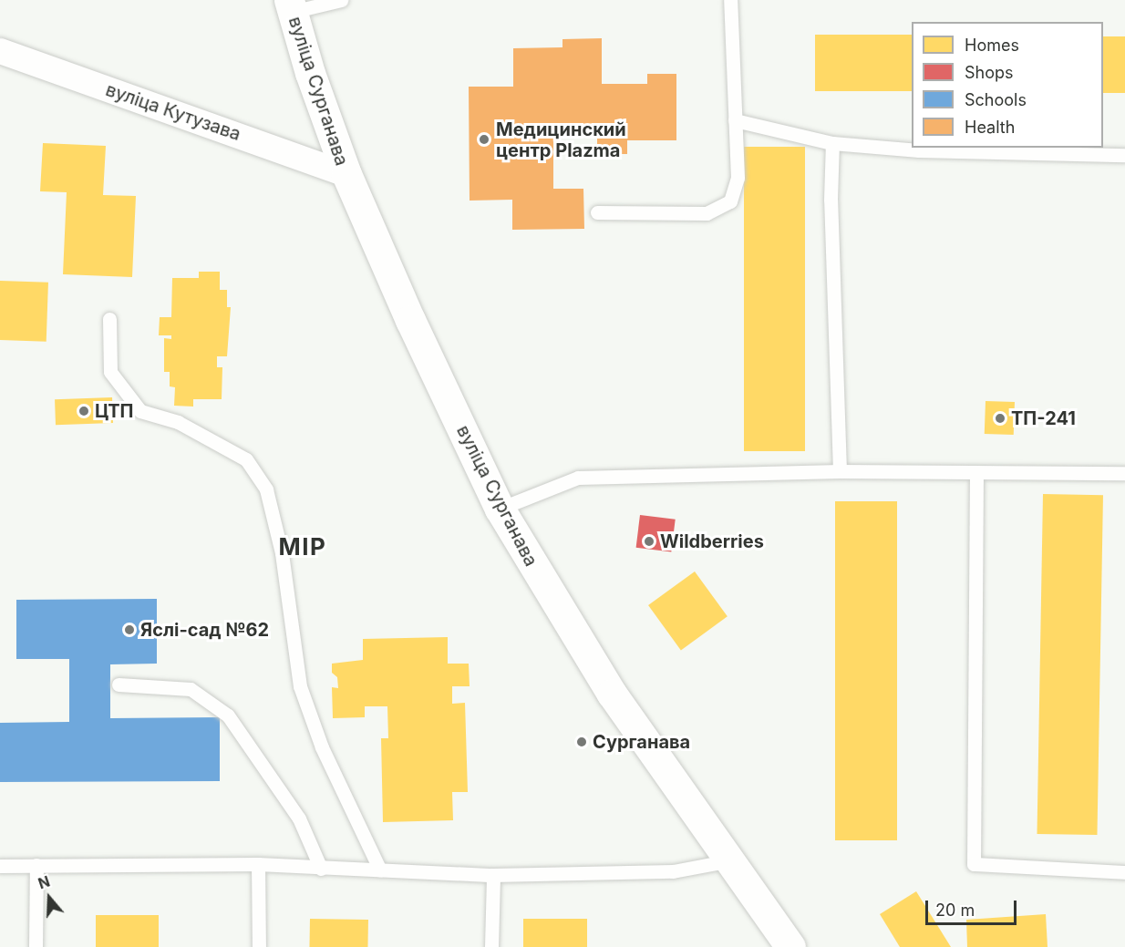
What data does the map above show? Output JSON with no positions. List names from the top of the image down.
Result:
{
  "streets": {
    "main road": ["вуліца Сурганава"],
    "street": ["вуліца Кутузава"]
  },
  "crossings": [
    ["вуліца Сурганава", "вуліца Кутузава"]
  ],
  "districts": ["МІР"],
  "places": [
    "Медицинский центр Plazma",
    "ЦТП",
    "ТП-241",
    "Wildberries",
    "Яслі-сад №62",
    "Сурганава"
  ],
  "legend": [
    "Homes",
    "Shops",
    "Schools",
    "Health"
  ],
  "scale_bar": "20 m",
  "north": "top"
}
